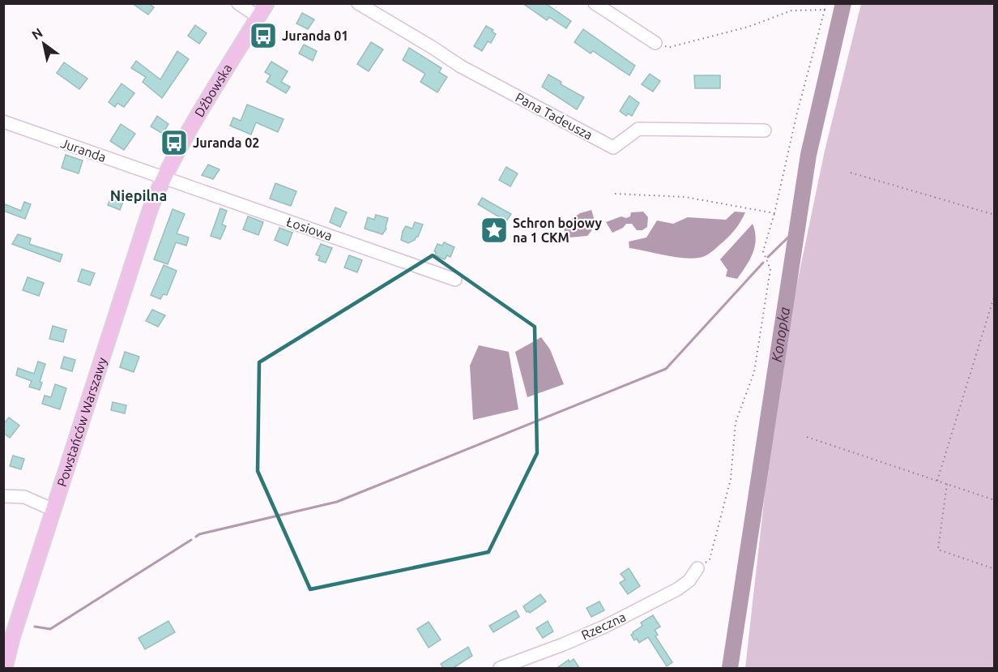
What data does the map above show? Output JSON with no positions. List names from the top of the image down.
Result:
{
  "streets": {
    "main road": ["Dźbowska", "Powstańców Warszawy"],
    "street": [
      "Pana Tadeusza",
      "Juranda",
      "Łosiowa",
      "Rzeczna"
    ]
  },
  "crossings": [
    ["Dźbowska", "Juranda"],
    ["Dźbowska", "Łosiowa"],
    ["Dźbowska", "Powstańców Warszawy"],
    ["Juranda", "Łosiowa"],
    ["Juranda", "Powstańców Warszawy"],
    ["Łosiowa", "Powstańców Warszawy"]
  ],
  "districts": ["Niepilna"],
  "water": ["Konopka"],
  "places": {
    "bus stop": ["Juranda 01", "Juranda 02"],
    "place": ["Schron bojowy na 1 CKM"]
  },
  "north": "top left"
}
